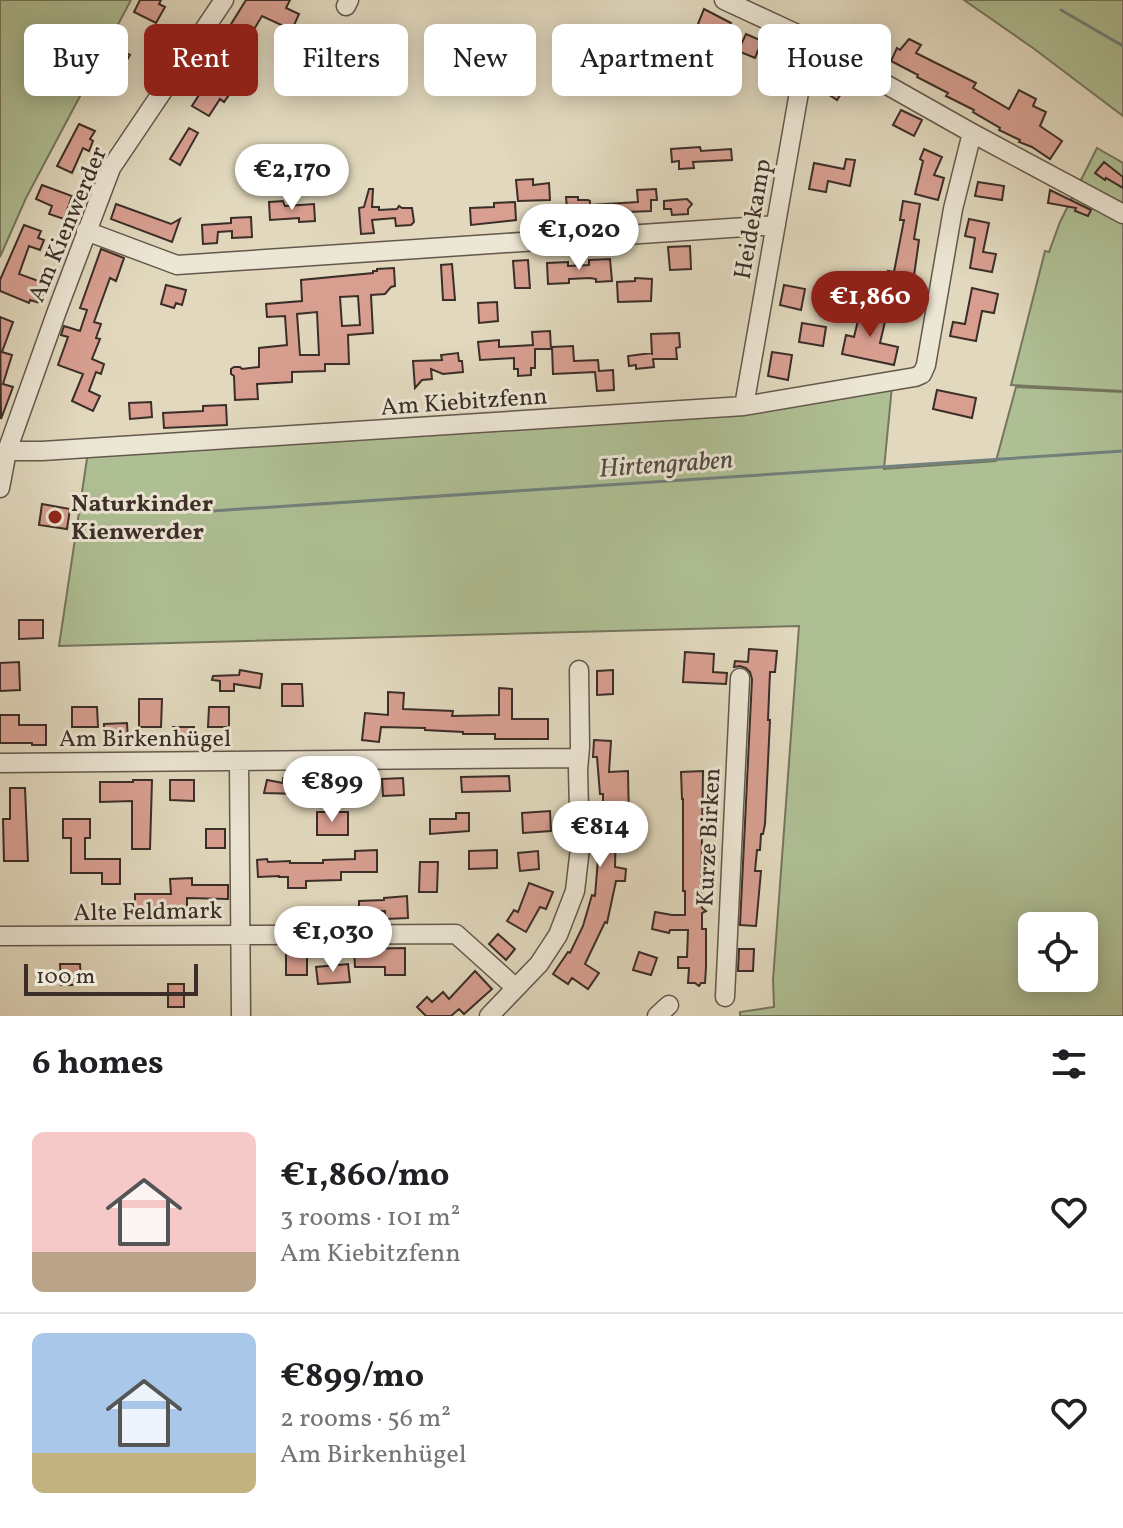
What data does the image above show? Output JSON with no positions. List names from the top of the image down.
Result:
{
  "streets": {
    "street": [
      "Heidekamp",
      "Am Kienwerder",
      "Am Kiebitzfenn",
      "Am Birkenhügel",
      "Kurze Birken",
      "Alte Feldmark"
    ]
  },
  "crossings": [
    ["Heidekamp", "Am Kiebitzfenn"],
    ["Am Kienwerder", "Am Kiebitzfenn"]
  ],
  "water": ["Hirtengraben"],
  "places": ["Naturkinder Kienwerder"],
  "scale_bar": "100 m",
  "page": {
    "chip": [
      "Buy",
      "Rent",
      "Filters",
      "New",
      "Apartment",
      "House"
    ],
    "price": [
      "€2,170",
      "€1,020",
      "€1,860",
      "€899",
      "€814",
      "€1,030"
    ],
    "scale": "100 m",
    "heading": "6 homes",
    "list": [
      {
        "name": "€1,860/mo",
        "note": "3 rooms · 101 m² · Am Kiebitzfenn"
      },
      {
        "name": "€899/mo",
        "note": "2 rooms · 56 m² · Am Birkenhügel"
      }
    ]
  }
}
